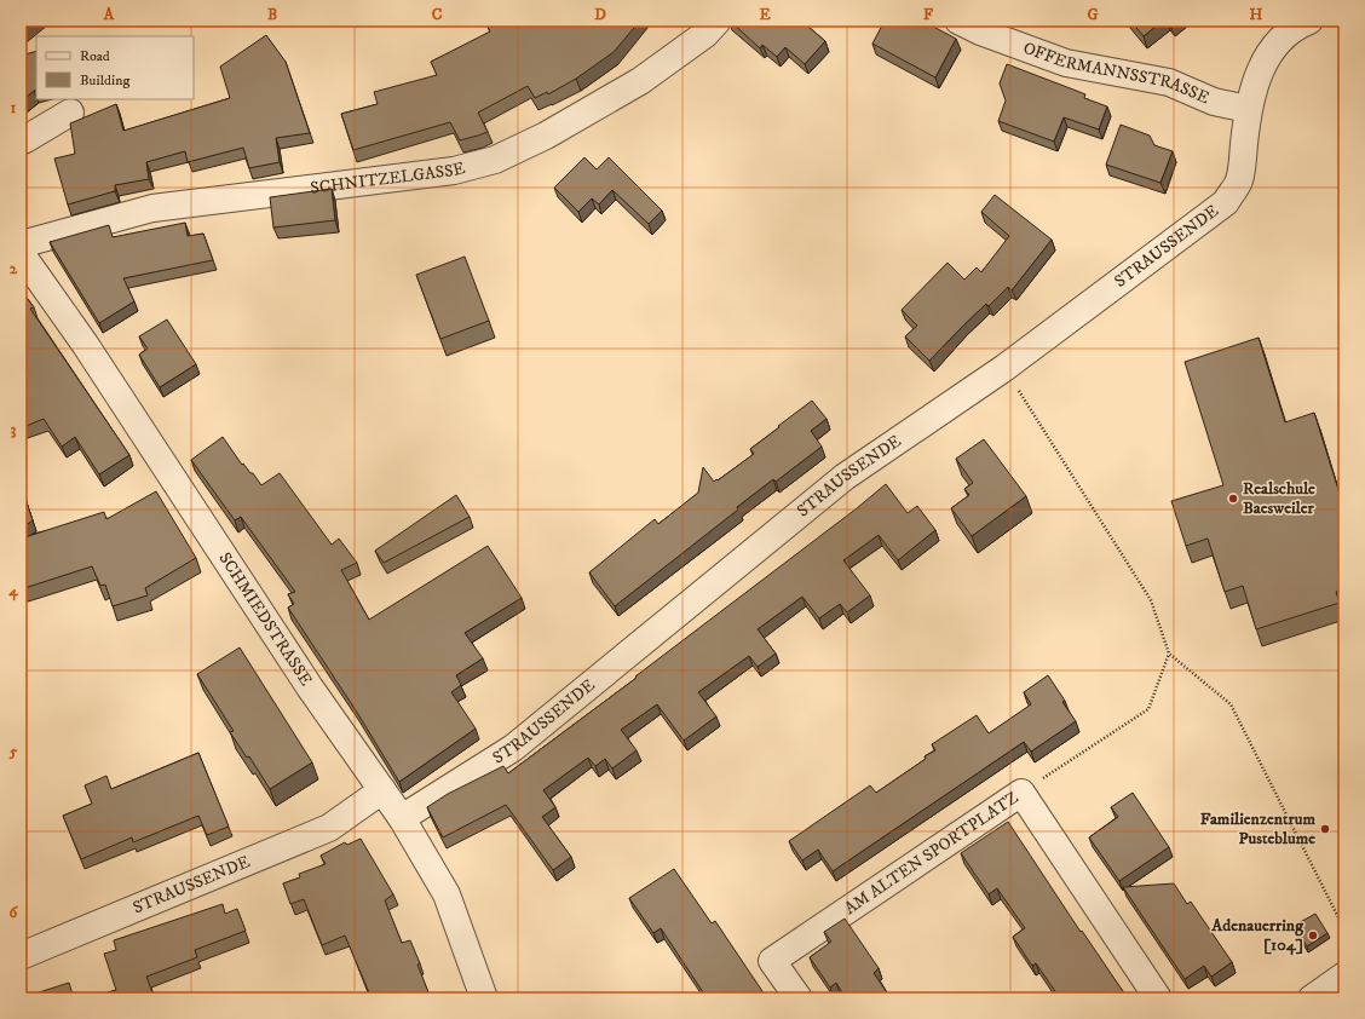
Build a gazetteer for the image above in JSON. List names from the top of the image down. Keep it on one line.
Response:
{"streets":{"street":["OFFERMANNSSTRASSE","SCHNITZELGASSE","STRAUSSENDE","SCHMIEDSTRASSE","AM ALTEN SPORTPLATZ"]},"crossings":[["OFFERMANNSSTRASSE","STRAUSSENDE"],["STRAUSSENDE","SCHMIEDSTRASSE"]],"places":["Realschule Baesweiler","Familienzentrum Pusteblume","Adenauerring [104]"],"legend":["Road","Building"],"grid":{"columns":["A","B","C","D","E","F","G","H"],"rows":["1","2","3","4","5","6"]}}
